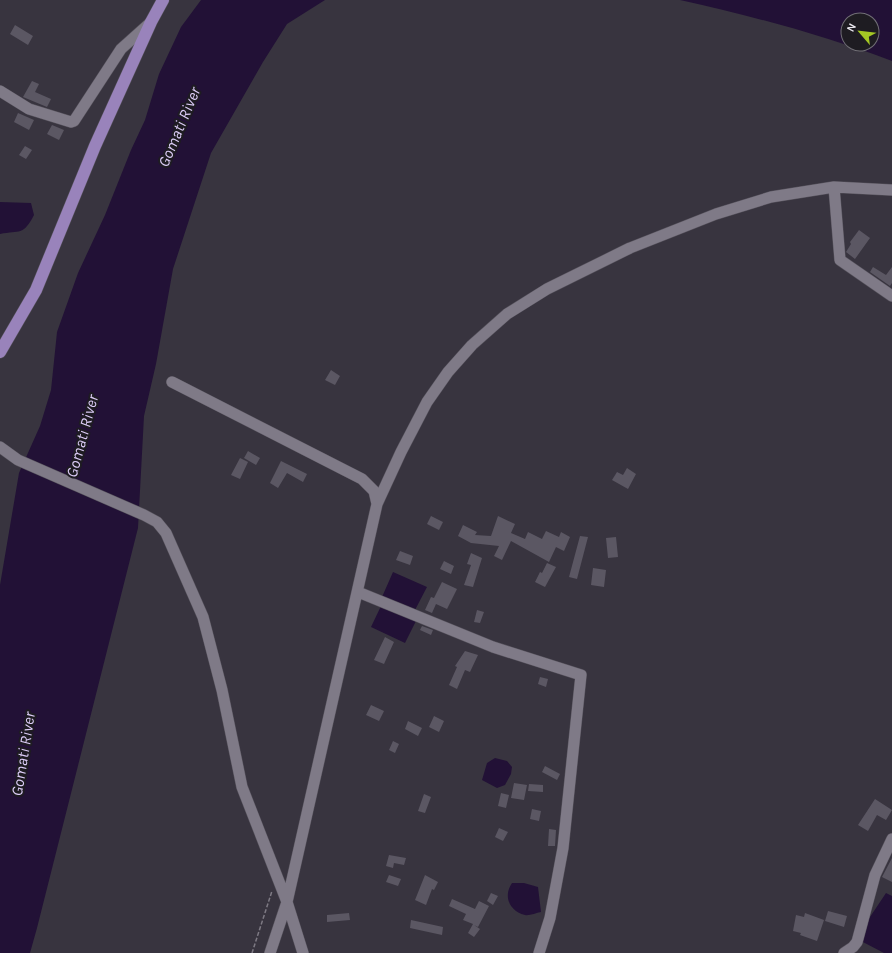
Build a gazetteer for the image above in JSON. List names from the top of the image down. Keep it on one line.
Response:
{"water":["Gomati River"],"north":"top left"}
